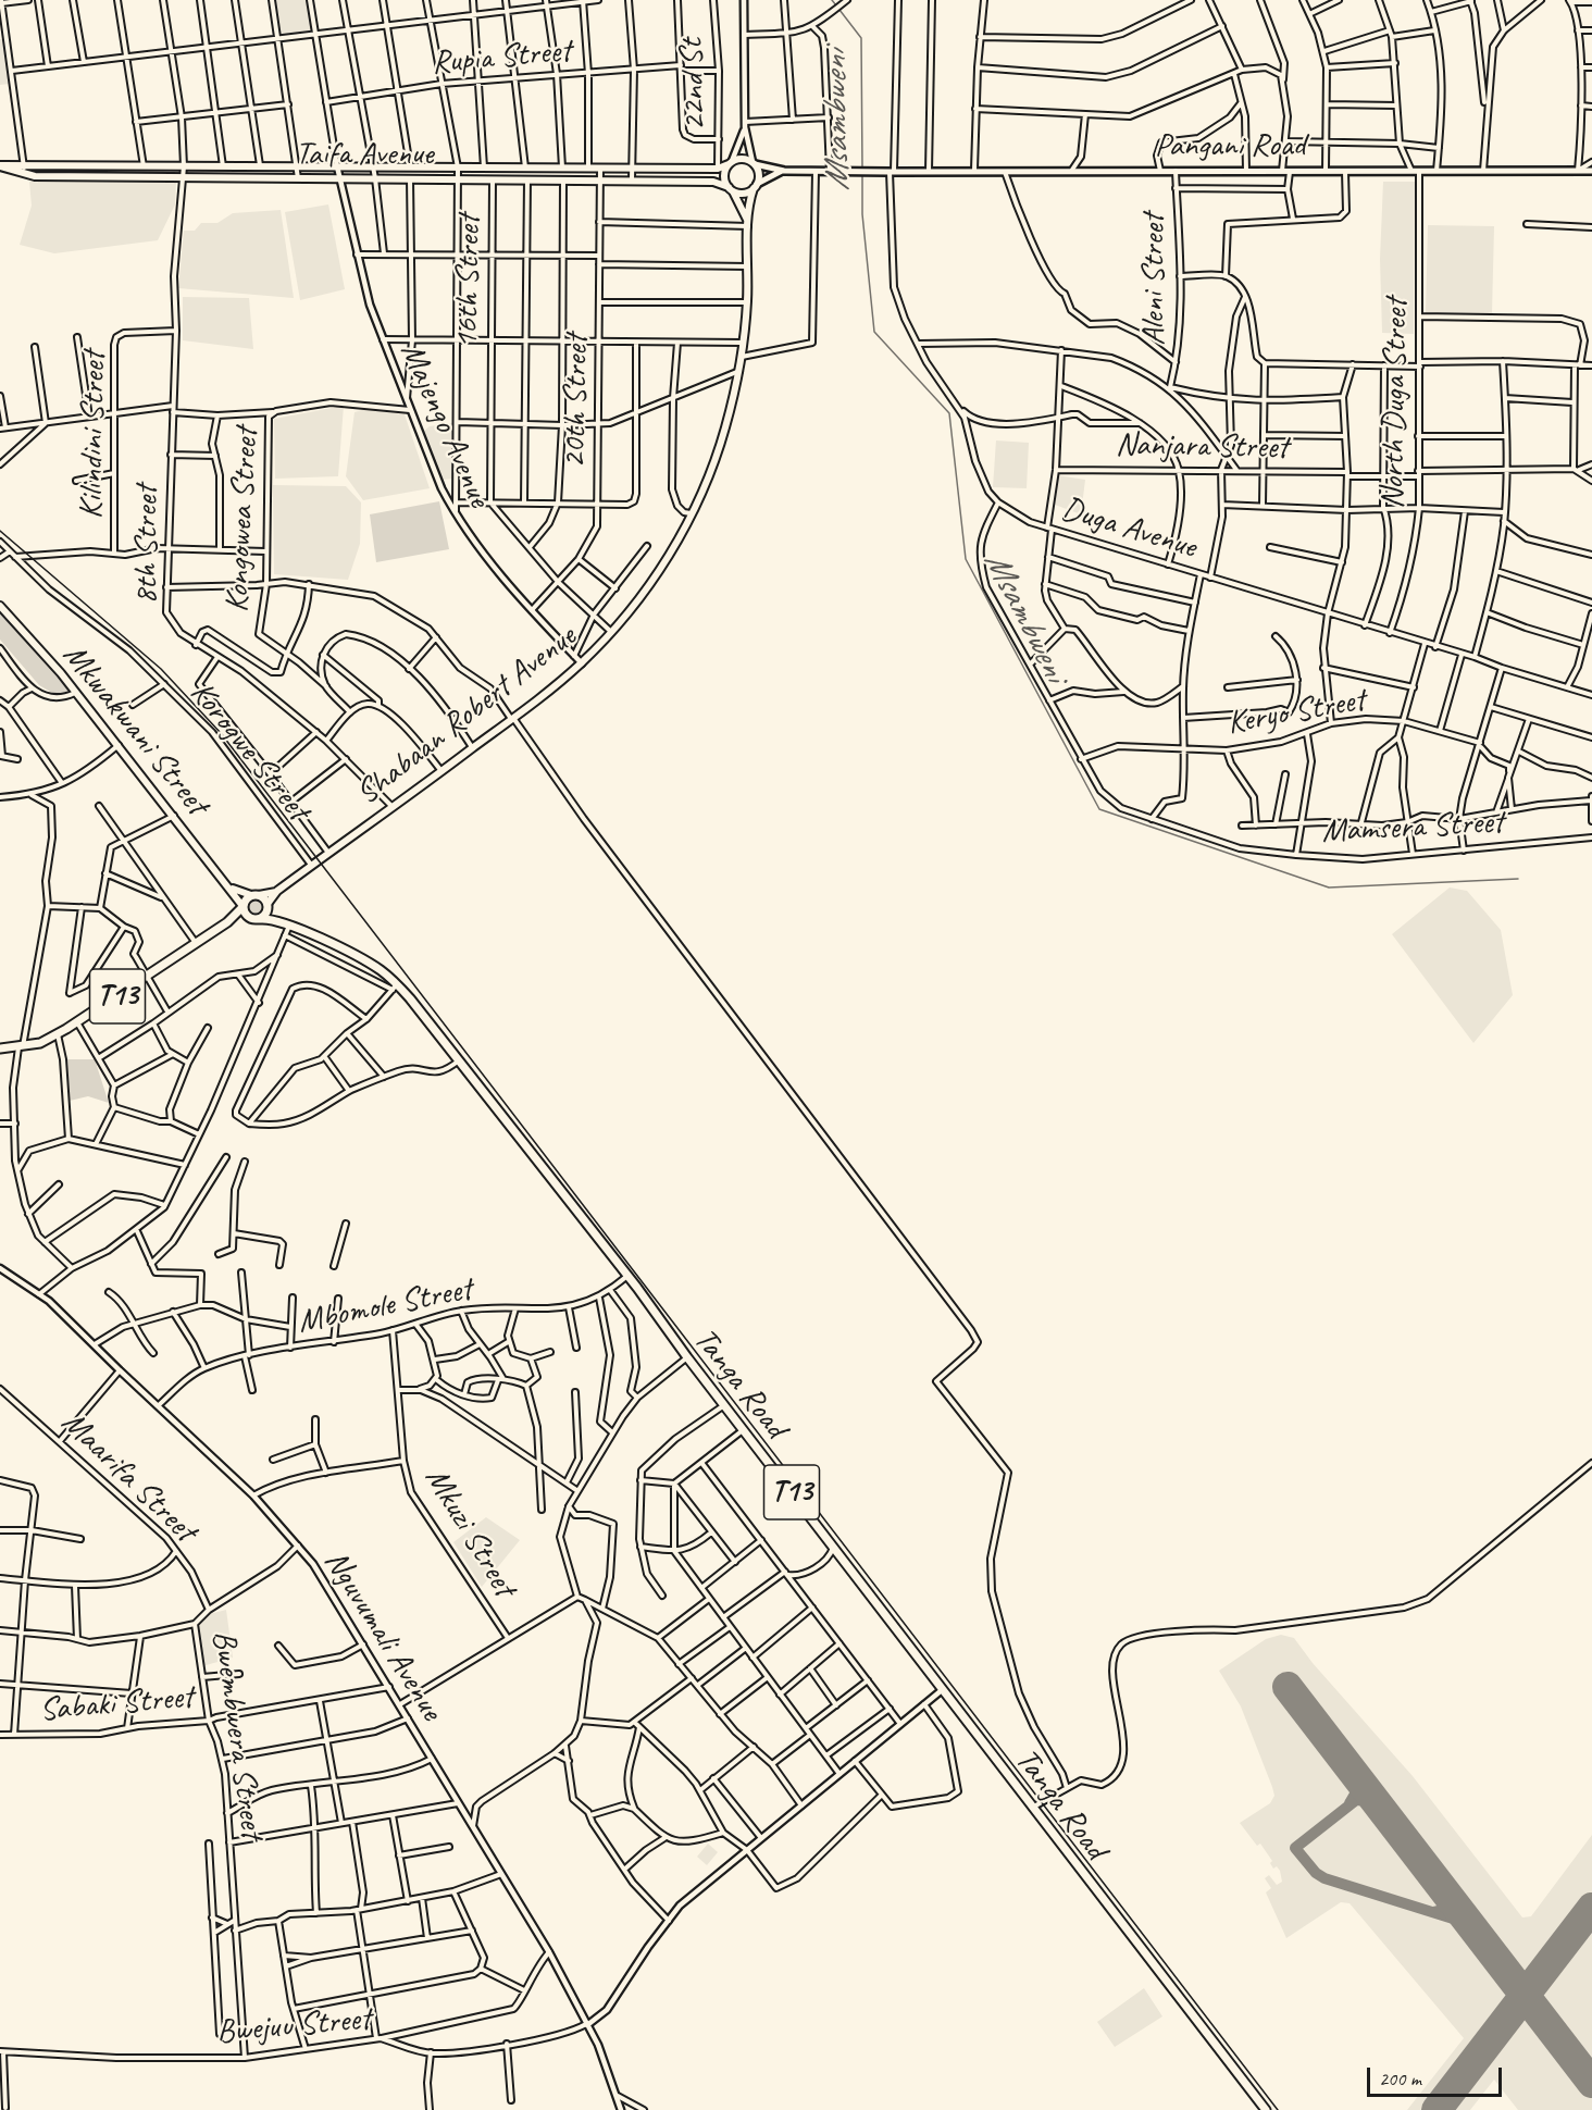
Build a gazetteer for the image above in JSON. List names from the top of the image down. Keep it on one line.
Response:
{"streets":{"highway":["T13","Tanga Road"],"main road":["Pangani Road","Taifa Avenue","Shabaan Robert Avenue","Mkwakwani Street"],"street":["Rupia Street","22nd St","Aleni Street","16th Street","20th Street","North Duga Street","Majengo Avenue","Kilindini Street","Nanjara Street","Kongowea Street","Duga Avenue","8th Street","Keryo Street","Korogwe Street","Mamsera Street","Mbomole Street","Maarifa Street","Mkuzi Street","Nguvumali Avenue","Sabaki Street","Bwembwera Street","Bwejuu Street"]},"crossings":[["Rupia Street","22nd St"],["22nd St","Taifa Avenue"],["Pangani Road","Aleni Street"],["Pangani Road","North Duga Street"],["Pangani Road","Duga Avenue"],["Taifa Avenue","16th Street"],["Taifa Avenue","20th Street"],["Taifa Avenue","Majengo Avenue"],["Taifa Avenue","8th Street"],["Taifa Avenue","Shabaan Robert Avenue"],["20th Street","Majengo Avenue"],["North Duga Street","Nanjara Street"],["North Duga Street","Duga Avenue"],["Majengo Avenue","Shabaan Robert Avenue"],["Kilindini Street","8th Street"],["Duga Avenue","Mamsera Street"],["8th Street","Shabaan Robert Avenue"],["Keryo Street","Mamsera Street"],["Shabaan Robert Avenue","Korogwe Street"],["Mkwakwani Street","T13"],["T13","Tanga Road"],["Mbomole Street","Tanga Road"],["Mbomole Street","Mkuzi Street"],["Mbomole Street","Nguvumali Avenue"],["Maarifa Street","Bwembwera Street"],["Nguvumali Avenue","Sabaki Street"],["Nguvumali Avenue","Bwembwera Street"],["Nguvumali Avenue","Bwejuu Street"],["Sabaki Street","Bwembwera Street"],["Bwembwera Street","Bwejuu Street"]],"water":["Msambweni"],"scale_bar":"200 m"}
